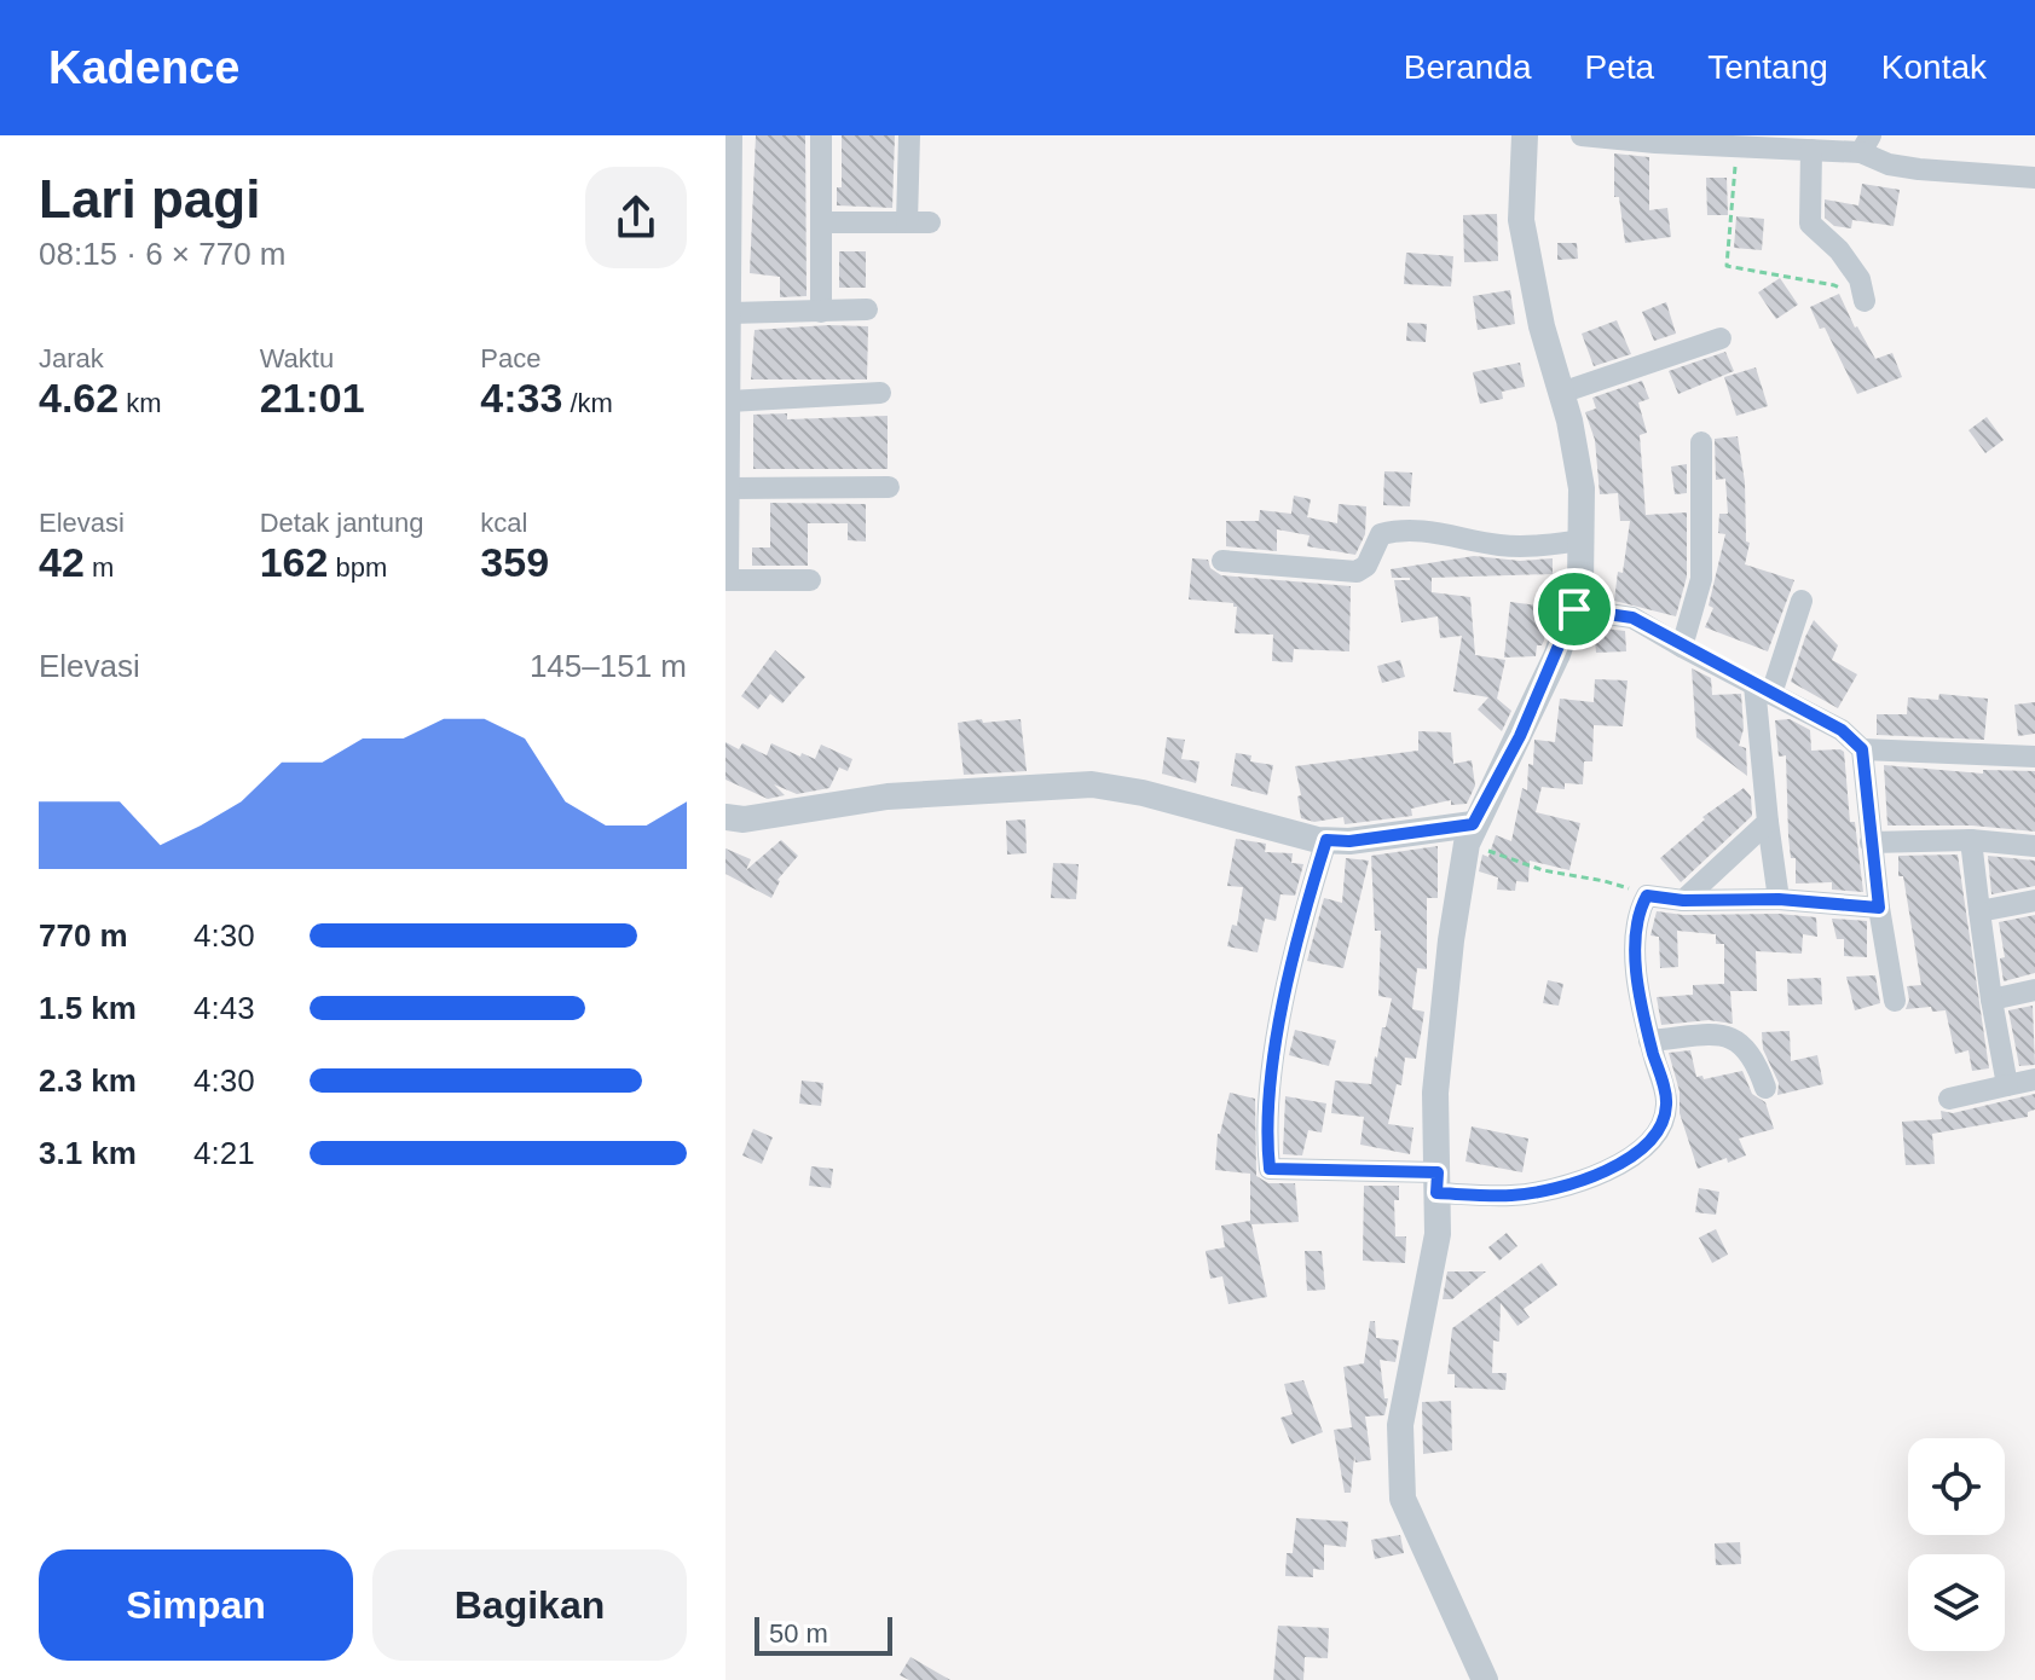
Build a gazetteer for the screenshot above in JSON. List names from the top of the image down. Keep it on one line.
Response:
{"scale_bar":"50 m","page":{"header":"Kadence","nav":["Beranda","Peta","Tentang","Kontak"],"heading":["Lari pagi","08:15 · 6 × 770 m"],"stats":[["Jarak","4.62 km"],["Waktu","21:01"],["Pace","4:33 /km"],["Elevasi","42 m"],["Detak jantung","162 bpm"],["kcal","359"]],"chart":["Elevasi","145–151 m"],"list":[{"name":"770 m","note":"4:30"},{"name":"1.5 km","note":"4:43"},{"name":"2.3 km","note":"4:30"},{"name":"3.1 km","note":"4:21"}],"buttons":["Simpan","Bagikan"],"scale":"50 m"}}
